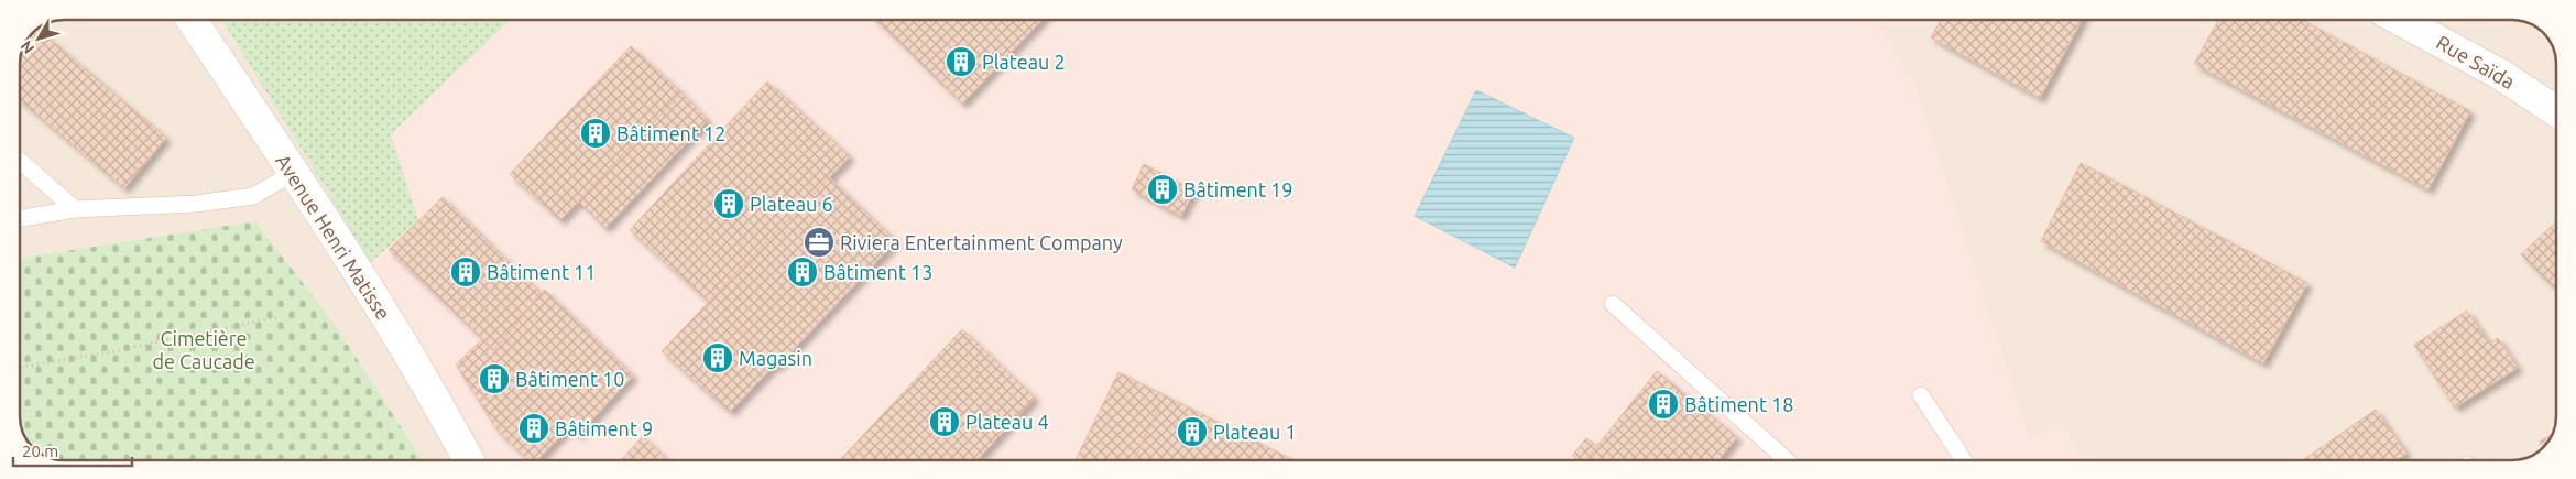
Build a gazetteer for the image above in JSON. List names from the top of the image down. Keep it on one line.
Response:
{"streets":{"street":["Rue Saïda","Avenue Henri Matisse"]},"parks":["Cimetière de Caucade"],"places":{"building":["Plateau 2","Bâtiment 12","Bâtiment 19","Plateau 6","Bâtiment 11","Bâtiment 13","Magasin","Bâtiment 10","Bâtiment 18","Plateau 4","Bâtiment 9","Plateau 1"],"office":["Riviera Entertainment Company"]},"scale_bar":"20 m","north":"bottom left"}
